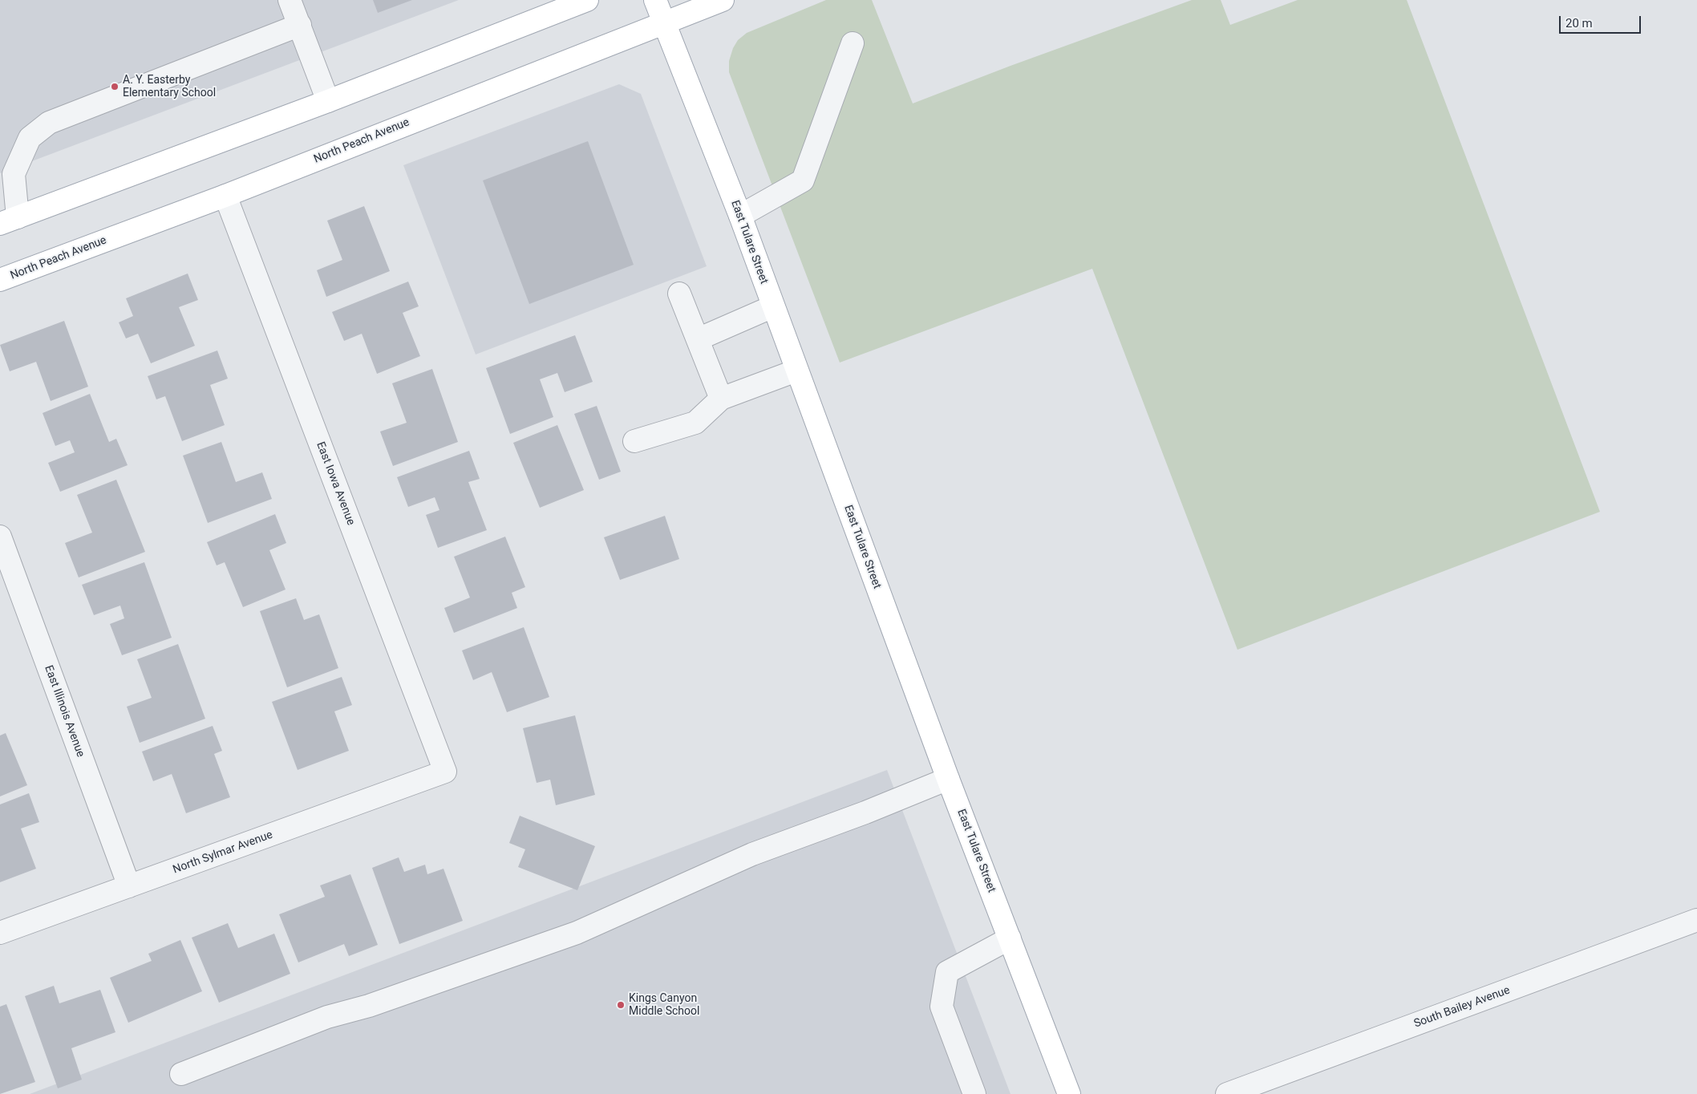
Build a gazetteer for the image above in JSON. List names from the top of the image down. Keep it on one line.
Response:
{"streets":{"main road":["North Peach Avenue","East Tulare Street"],"street":["East Iowa Avenue","East Illinois Avenue","North Sylmar Avenue","South Bailey Avenue"]},"crossings":[["North Peach Avenue","East Tulare Street"],["North Peach Avenue","East Iowa Avenue"],["East Iowa Avenue","North Sylmar Avenue"],["East Illinois Avenue","North Sylmar Avenue"]],"places":["A. Y. Easterby Elementary School","Kings Canyon Middle School"],"scale_bar":"20 m"}
